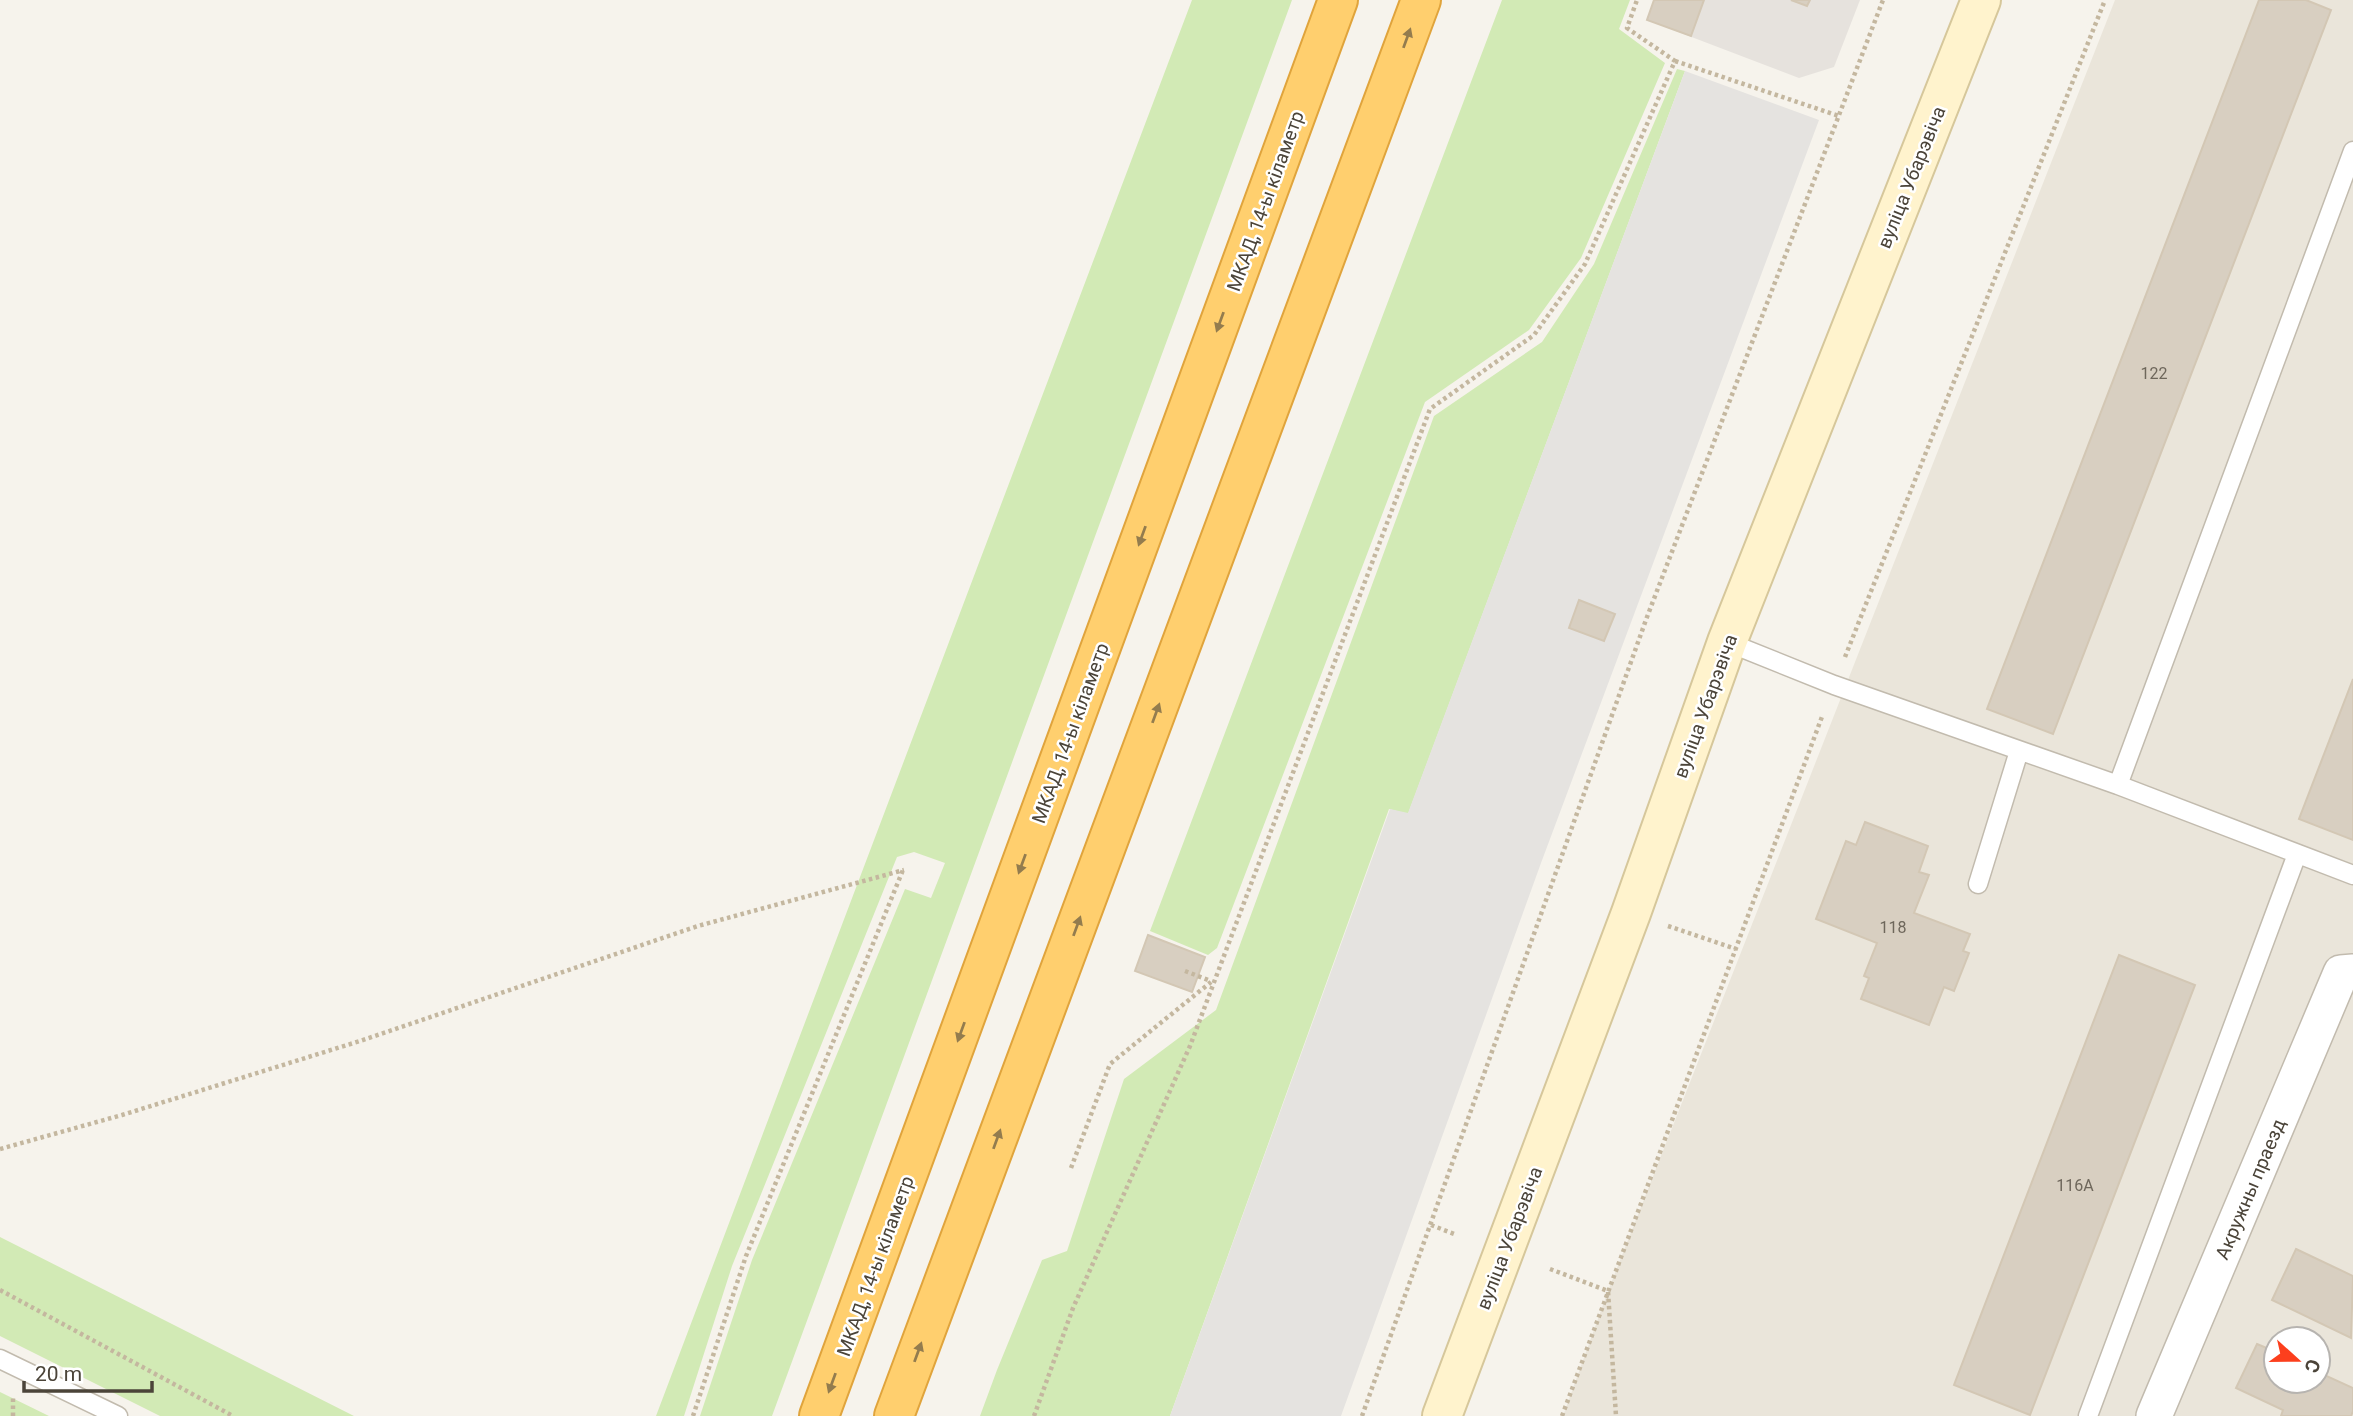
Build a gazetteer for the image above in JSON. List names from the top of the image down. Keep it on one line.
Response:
{"streets":{"highway":["МКАД, 14-ы кіламетр"],"main road":["вуліца Убарэвіча"],"street":["Акружны праезд"]},"house_numbers":["122","118","116А"],"scale_bar":"20 m","north":"right"}
